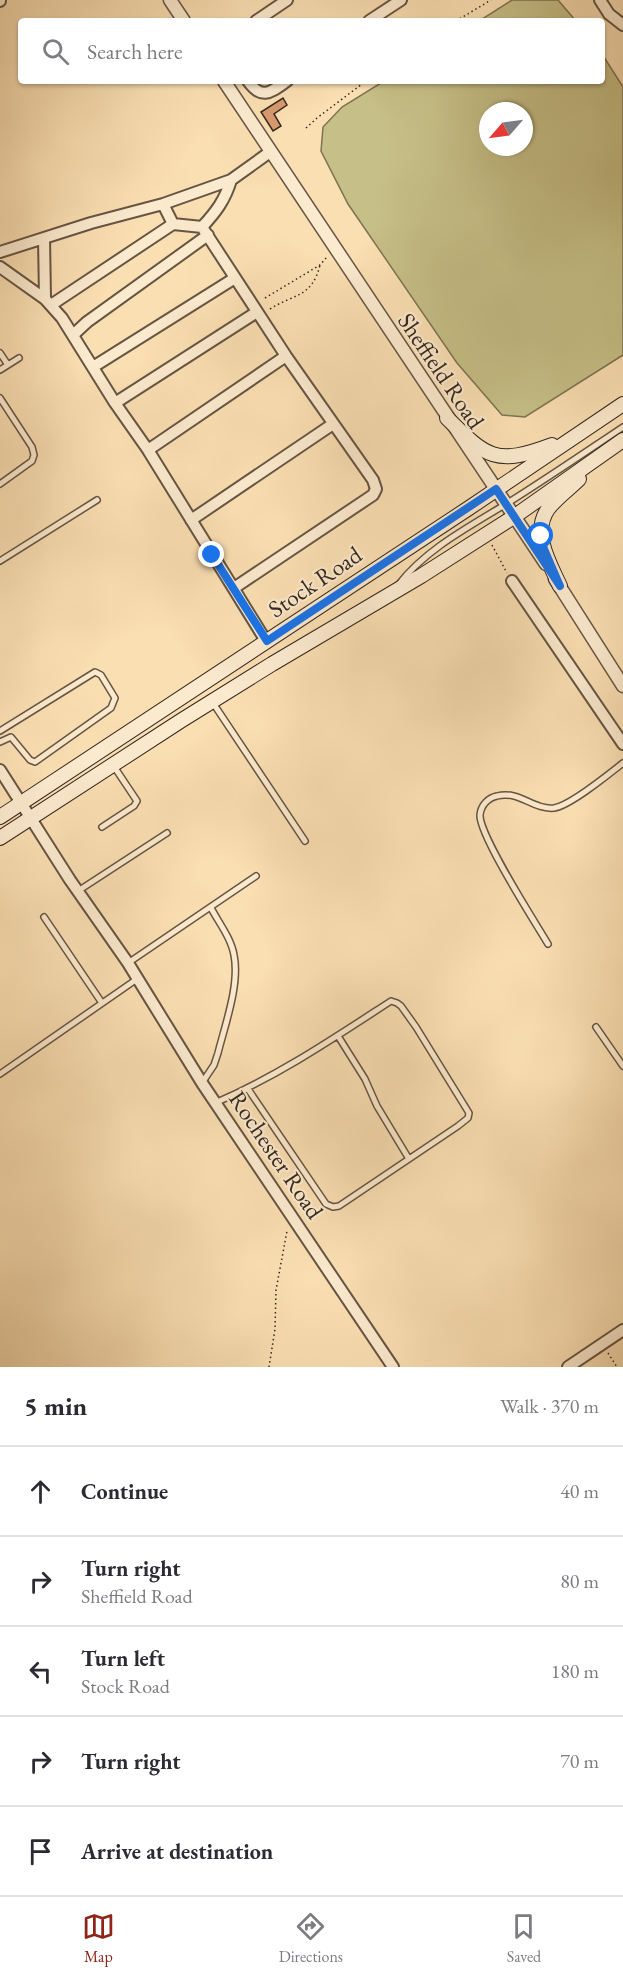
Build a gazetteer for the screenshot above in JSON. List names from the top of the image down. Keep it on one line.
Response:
{"streets":{"main road":["Stock Road"],"street":["Sheffield Road","Rochester Road"]},"crossings":[["Sheffield Road","Stock Road"],["Stock Road","Rochester Road"]],"north":"bottom left","page":{"search":"Search here","heading":["5 min","Walk · 370 m"],"list":[["Continue","40 m"],["Turn right","Sheffield Road","80 m"],["Turn left","Stock Road","180 m"],["Turn right","70 m"],"Arrive at destination"],"nav":["Map","Directions","Saved"]}}
